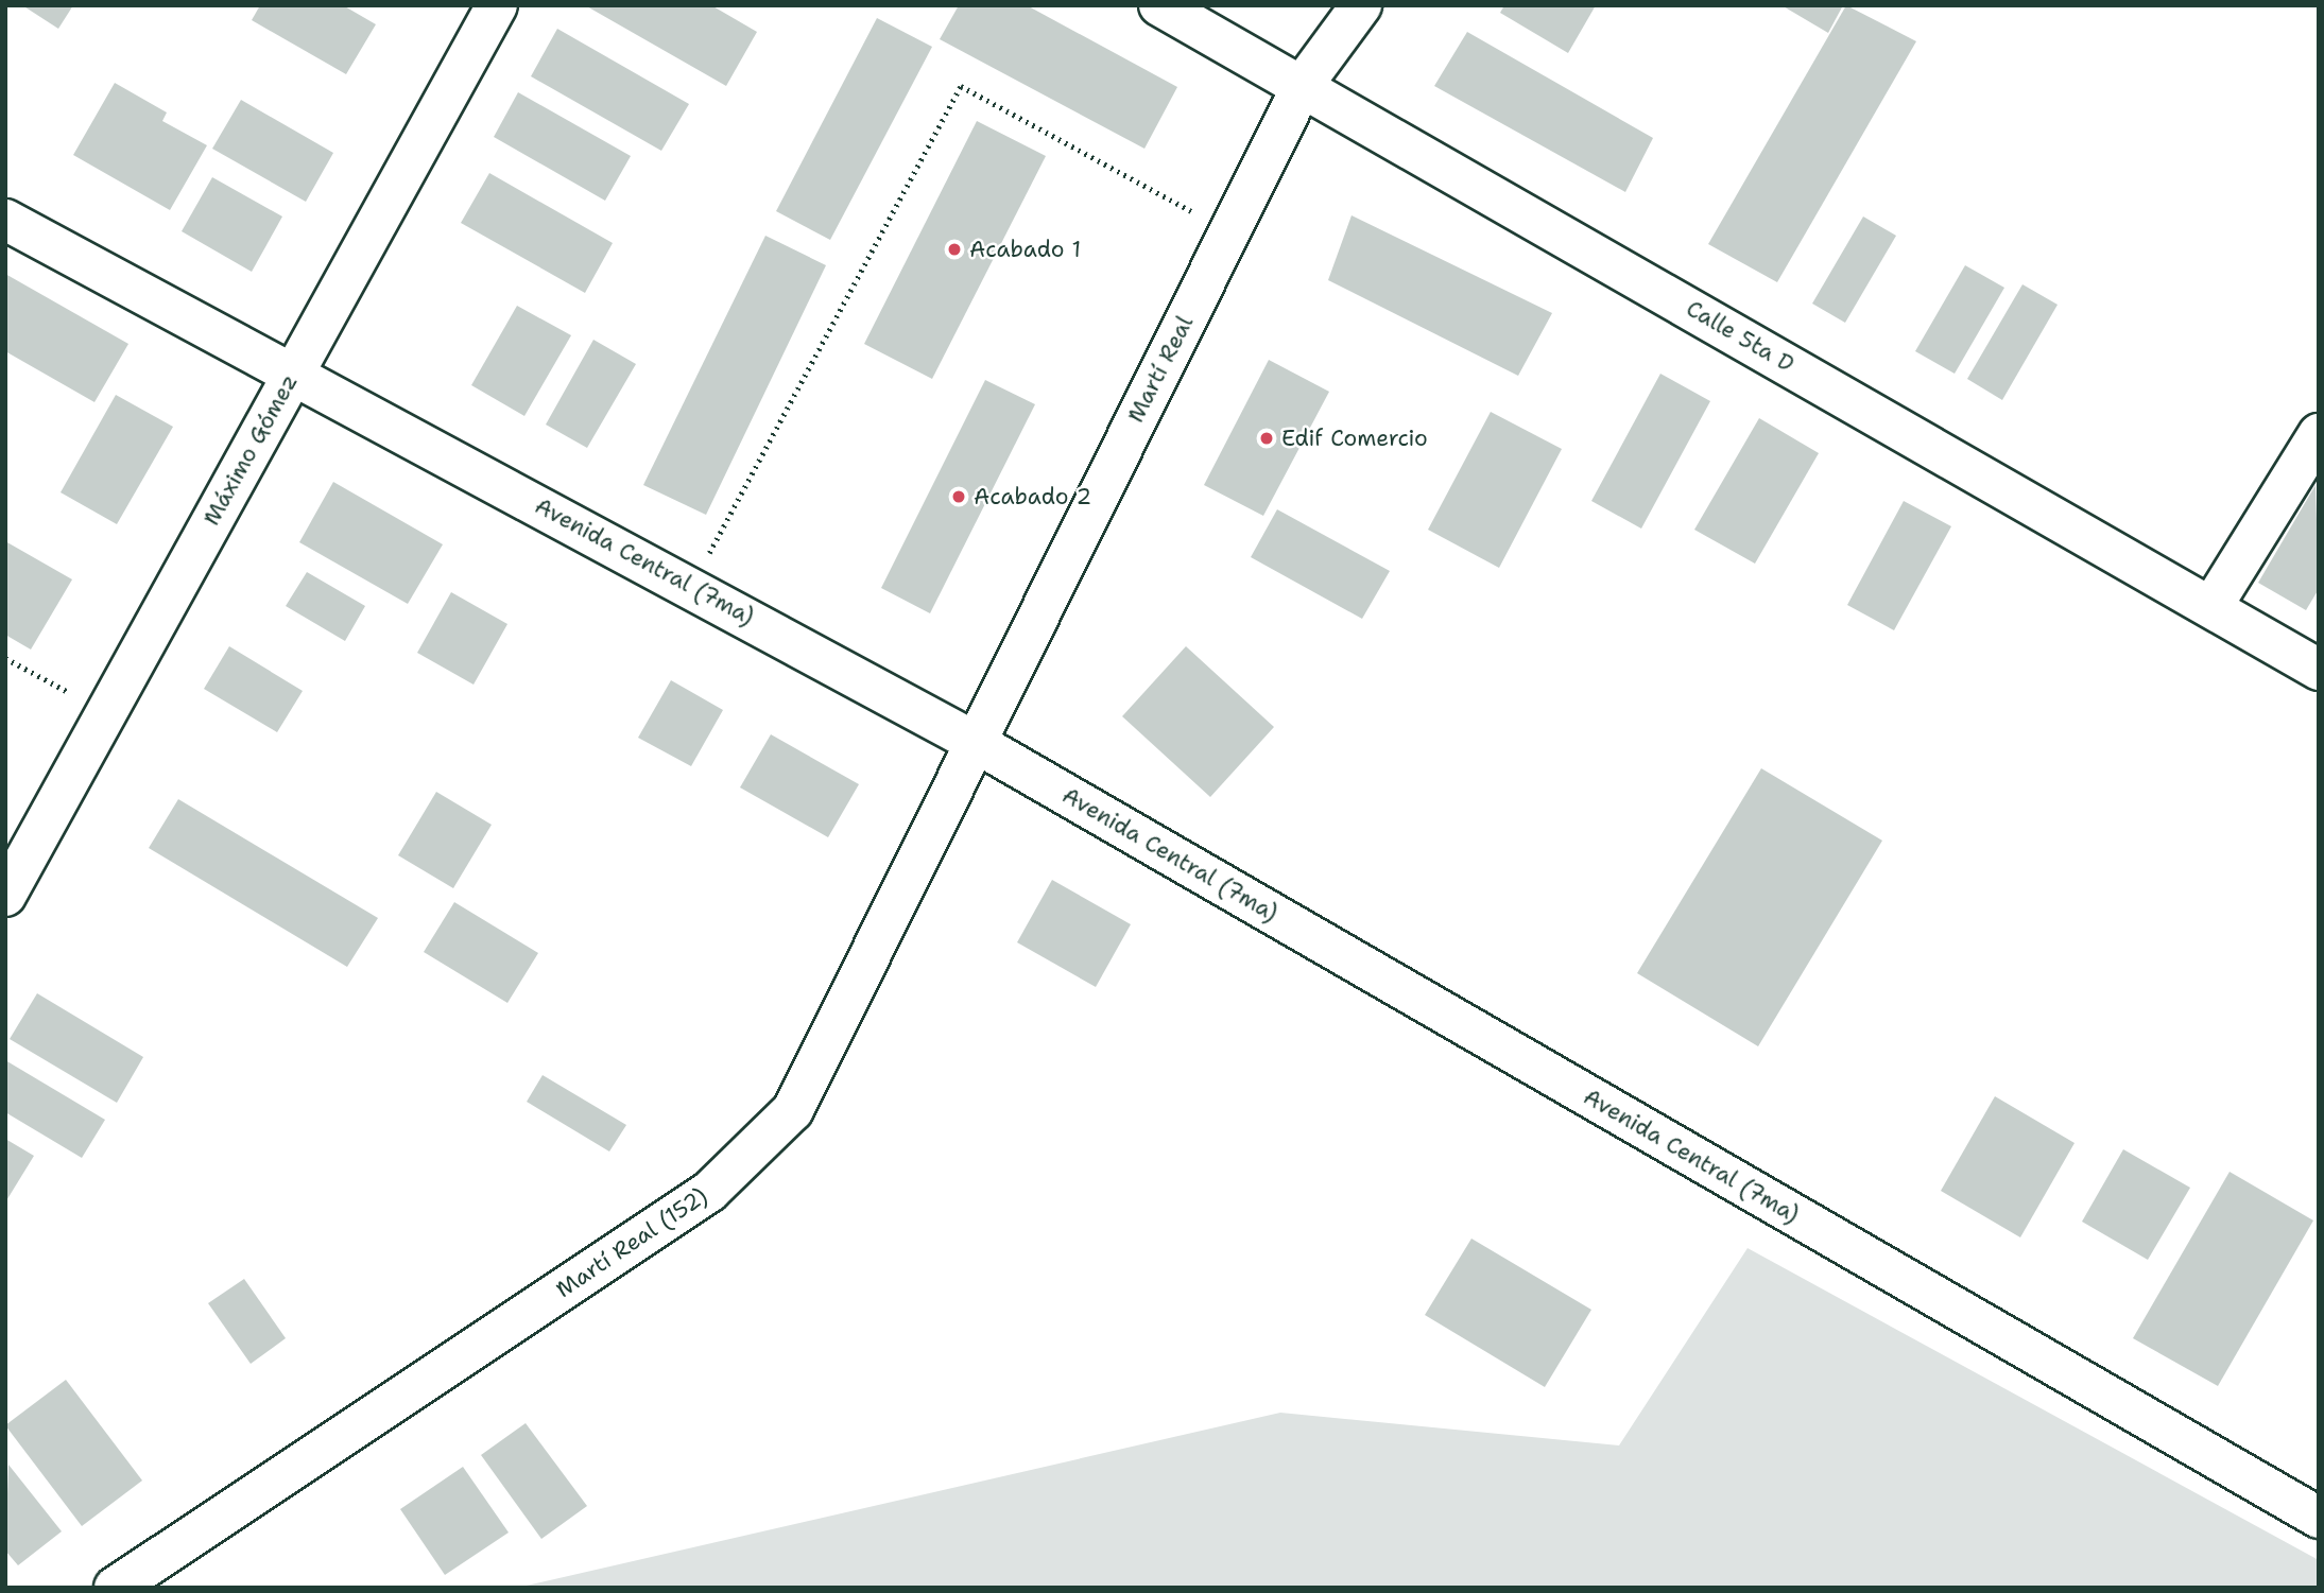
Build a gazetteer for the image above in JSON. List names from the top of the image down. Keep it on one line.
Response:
{"streets":{"street":["Calle 5ta D","Martí Real","Máximo Gómez","Avenida Central (7ma)","Martí Real (152)"]},"crossings":[["Calle 5ta D","Martí Real"],["Martí Real","Avenida Central (7ma)"],["Martí Real","Martí Real (152)"],["Máximo Gómez","Avenida Central (7ma)"],["Avenida Central (7ma)","Martí Real (152)"]],"places":["Acabado 1","Edif Comercio","Acabado 2"]}
